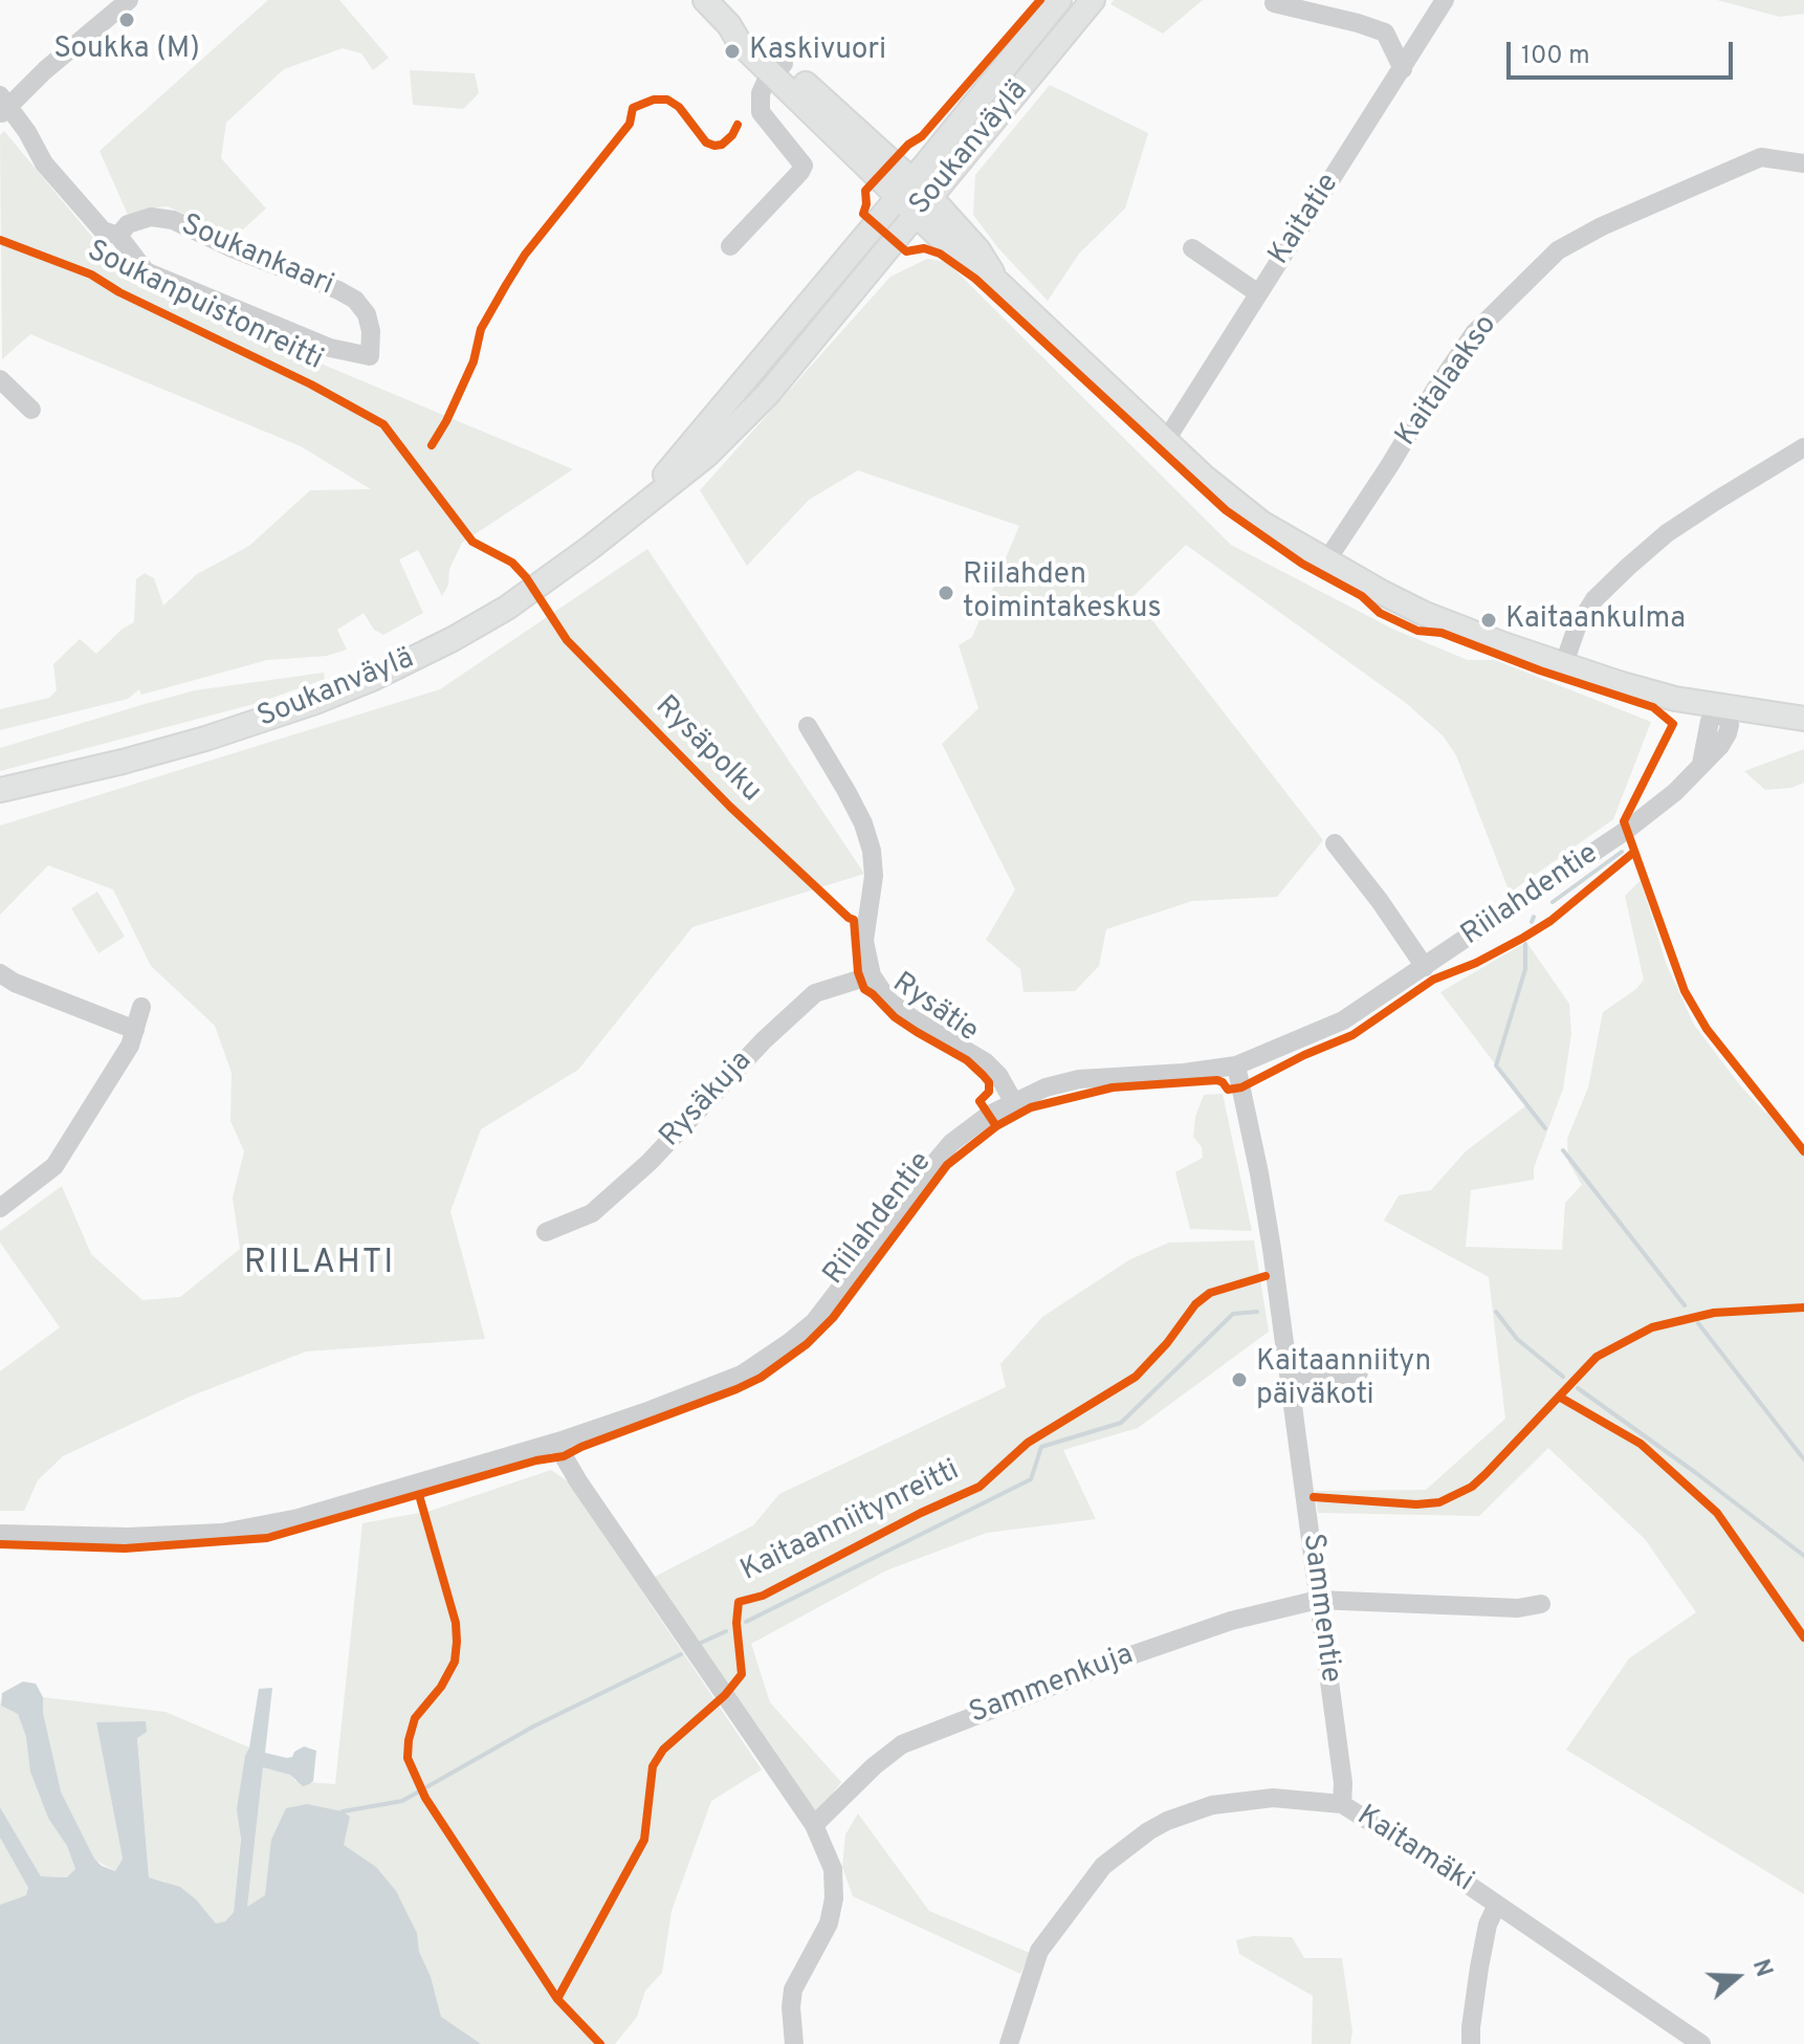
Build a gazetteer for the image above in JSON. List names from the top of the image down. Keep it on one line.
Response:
{"streets":{"main road":["Soukanväylä"],"street":["Kaitatie","Soukankaari","Kaitalaakso","Riilahdentie","Rysätie","Rysäkuja","Sammentie","Sammenkuja","Kaitamäki"],"cycle path":["Soukanpuistonreitti","Kaitaanniitynreitti"]},"crossings":[["Riilahdentie","Rysätie"],["Riilahdentie","Sammentie"],["Rysätie","Rysäkuja"],["Sammentie","Sammenkuja"],["Sammentie","Kaitamäki"]],"districts":["RIILAHTI"],"places":["Soukka (M)","Kaskivuori","Riilahden toimintakeskus","Kaitaankulma","Kaitaanniityn päiväkoti"],"scale_bar":"100 m","north":"right"}
